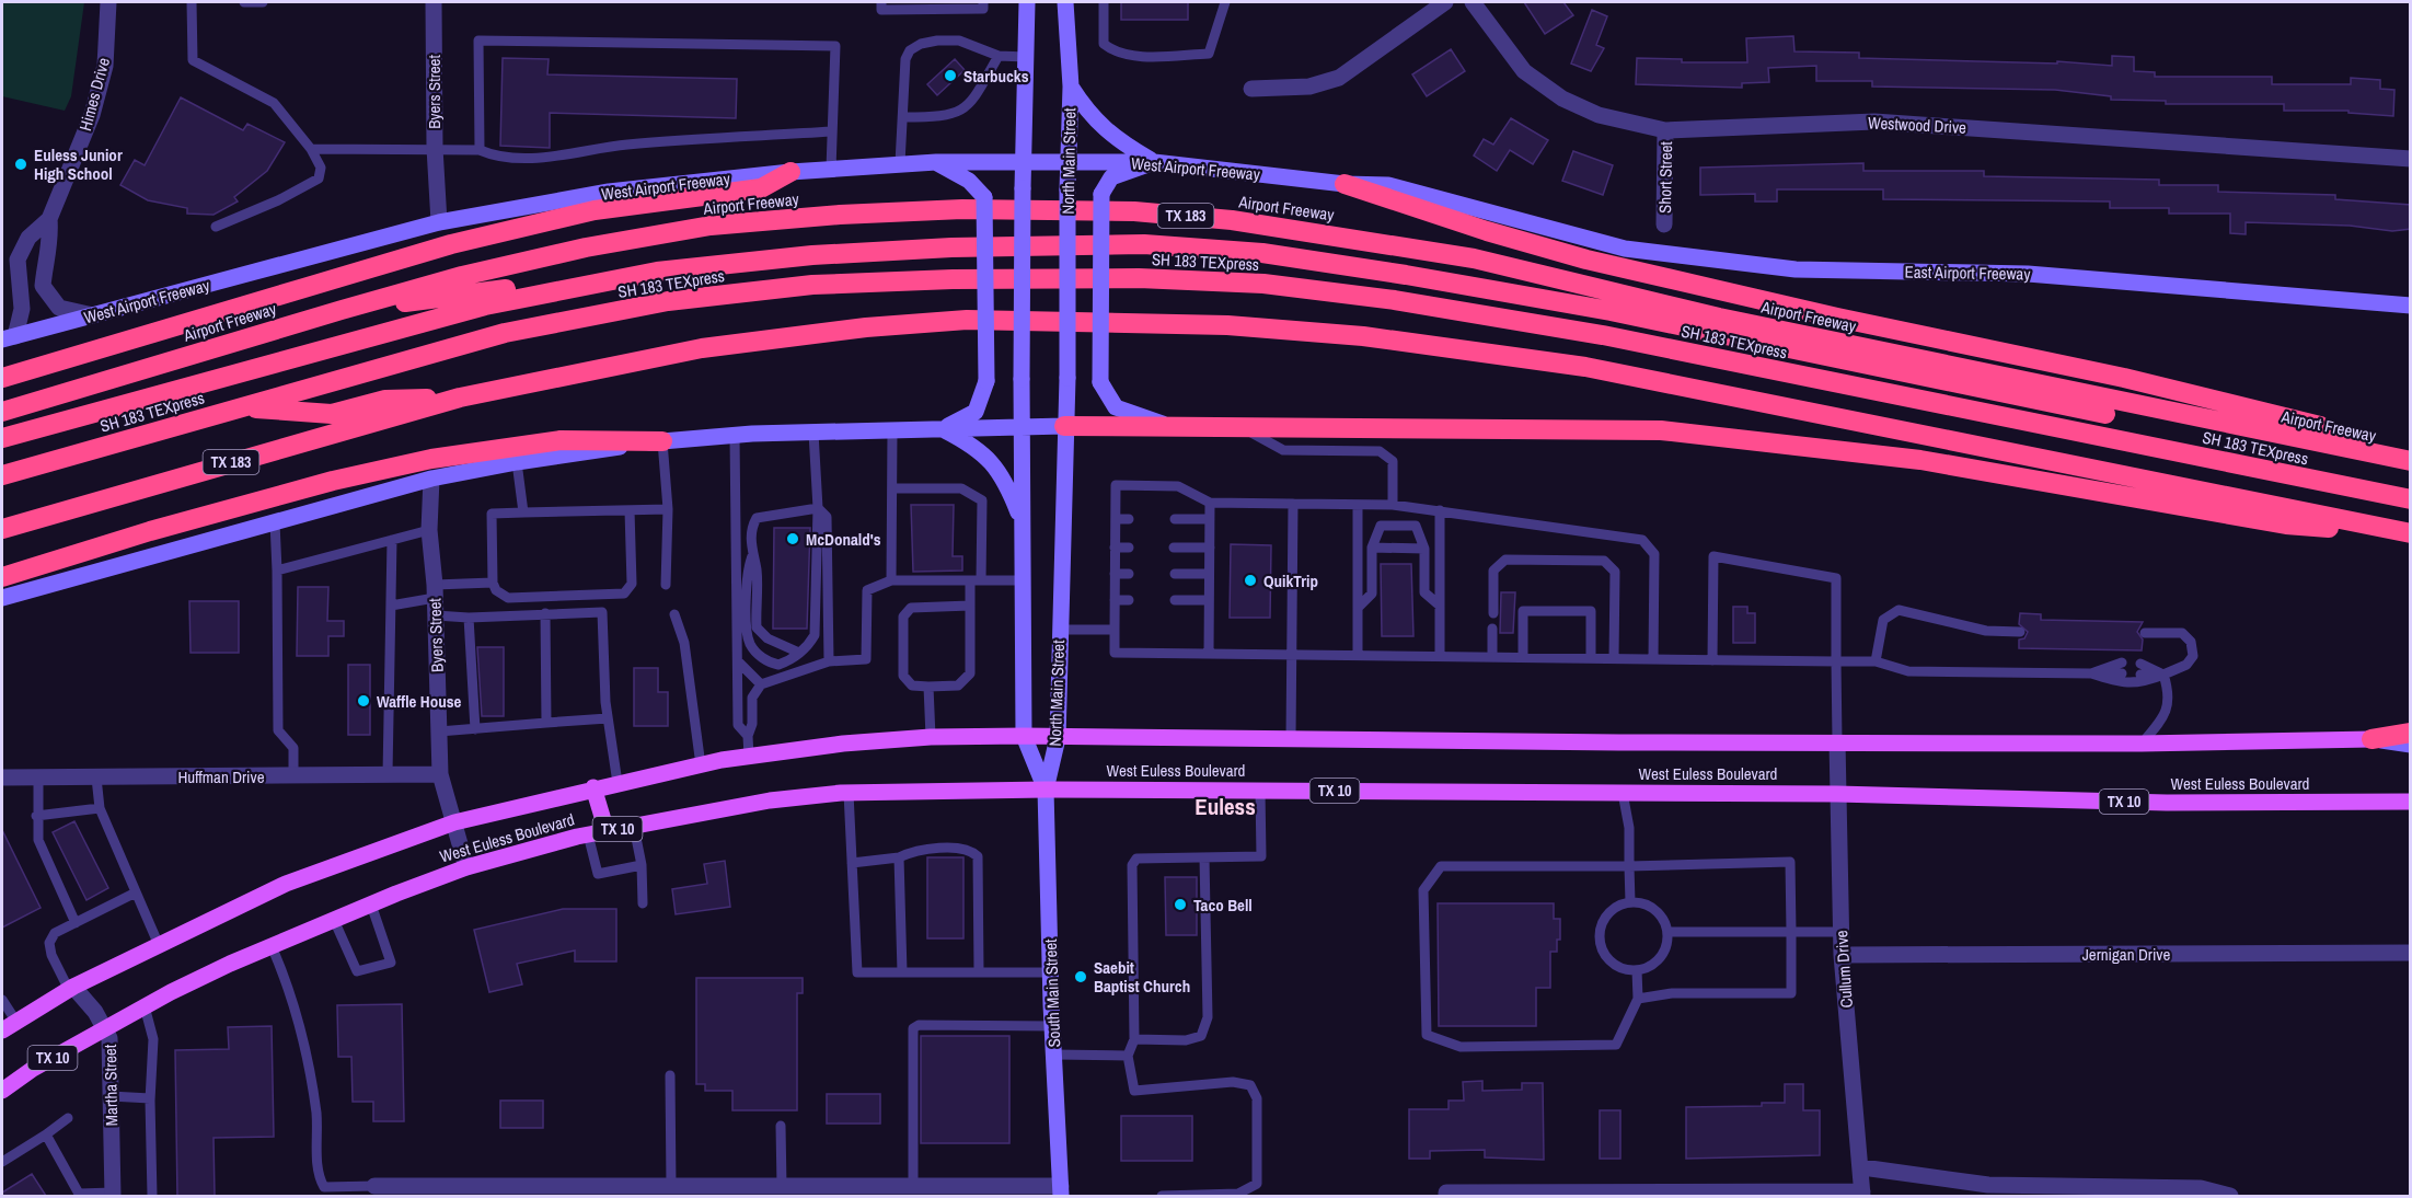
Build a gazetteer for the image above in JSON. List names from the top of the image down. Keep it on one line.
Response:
{"streets":{"highway":["Airport Freeway","TX 183","SH 183 TEXpress"],"main road":["North Main Street","West Airport Freeway","East Airport Freeway","West Euless Boulevard","TX 10","South Main Street"],"street":["Byers Street","Himes Drive","Westwood Drive","Short Street","Huffman Drive","Jernigan Drive","Cullum Drive","Martha Street"]},"crossings":[["Byers Street","West Airport Freeway"],["Byers Street","West Euless Boulevard"],["Byers Street","Huffman Drive"],["Himes Drive","West Airport Freeway"],["Westwood Drive","Short Street"],["North Main Street","West Airport Freeway"],["North Main Street","West Euless Boulevard"],["North Main Street","South Main Street"],["West Airport Freeway","East Airport Freeway"],["West Euless Boulevard","Cullum Drive"],["West Euless Boulevard","South Main Street"],["West Euless Boulevard","Martha Street"],["Jernigan Drive","Cullum Drive"]],"districts":["Euless"],"places":["Starbucks","Euless Junior High School","McDonald's","QuikTrip","Waffle House","Taco Bell","Saebit Baptist Church"]}
